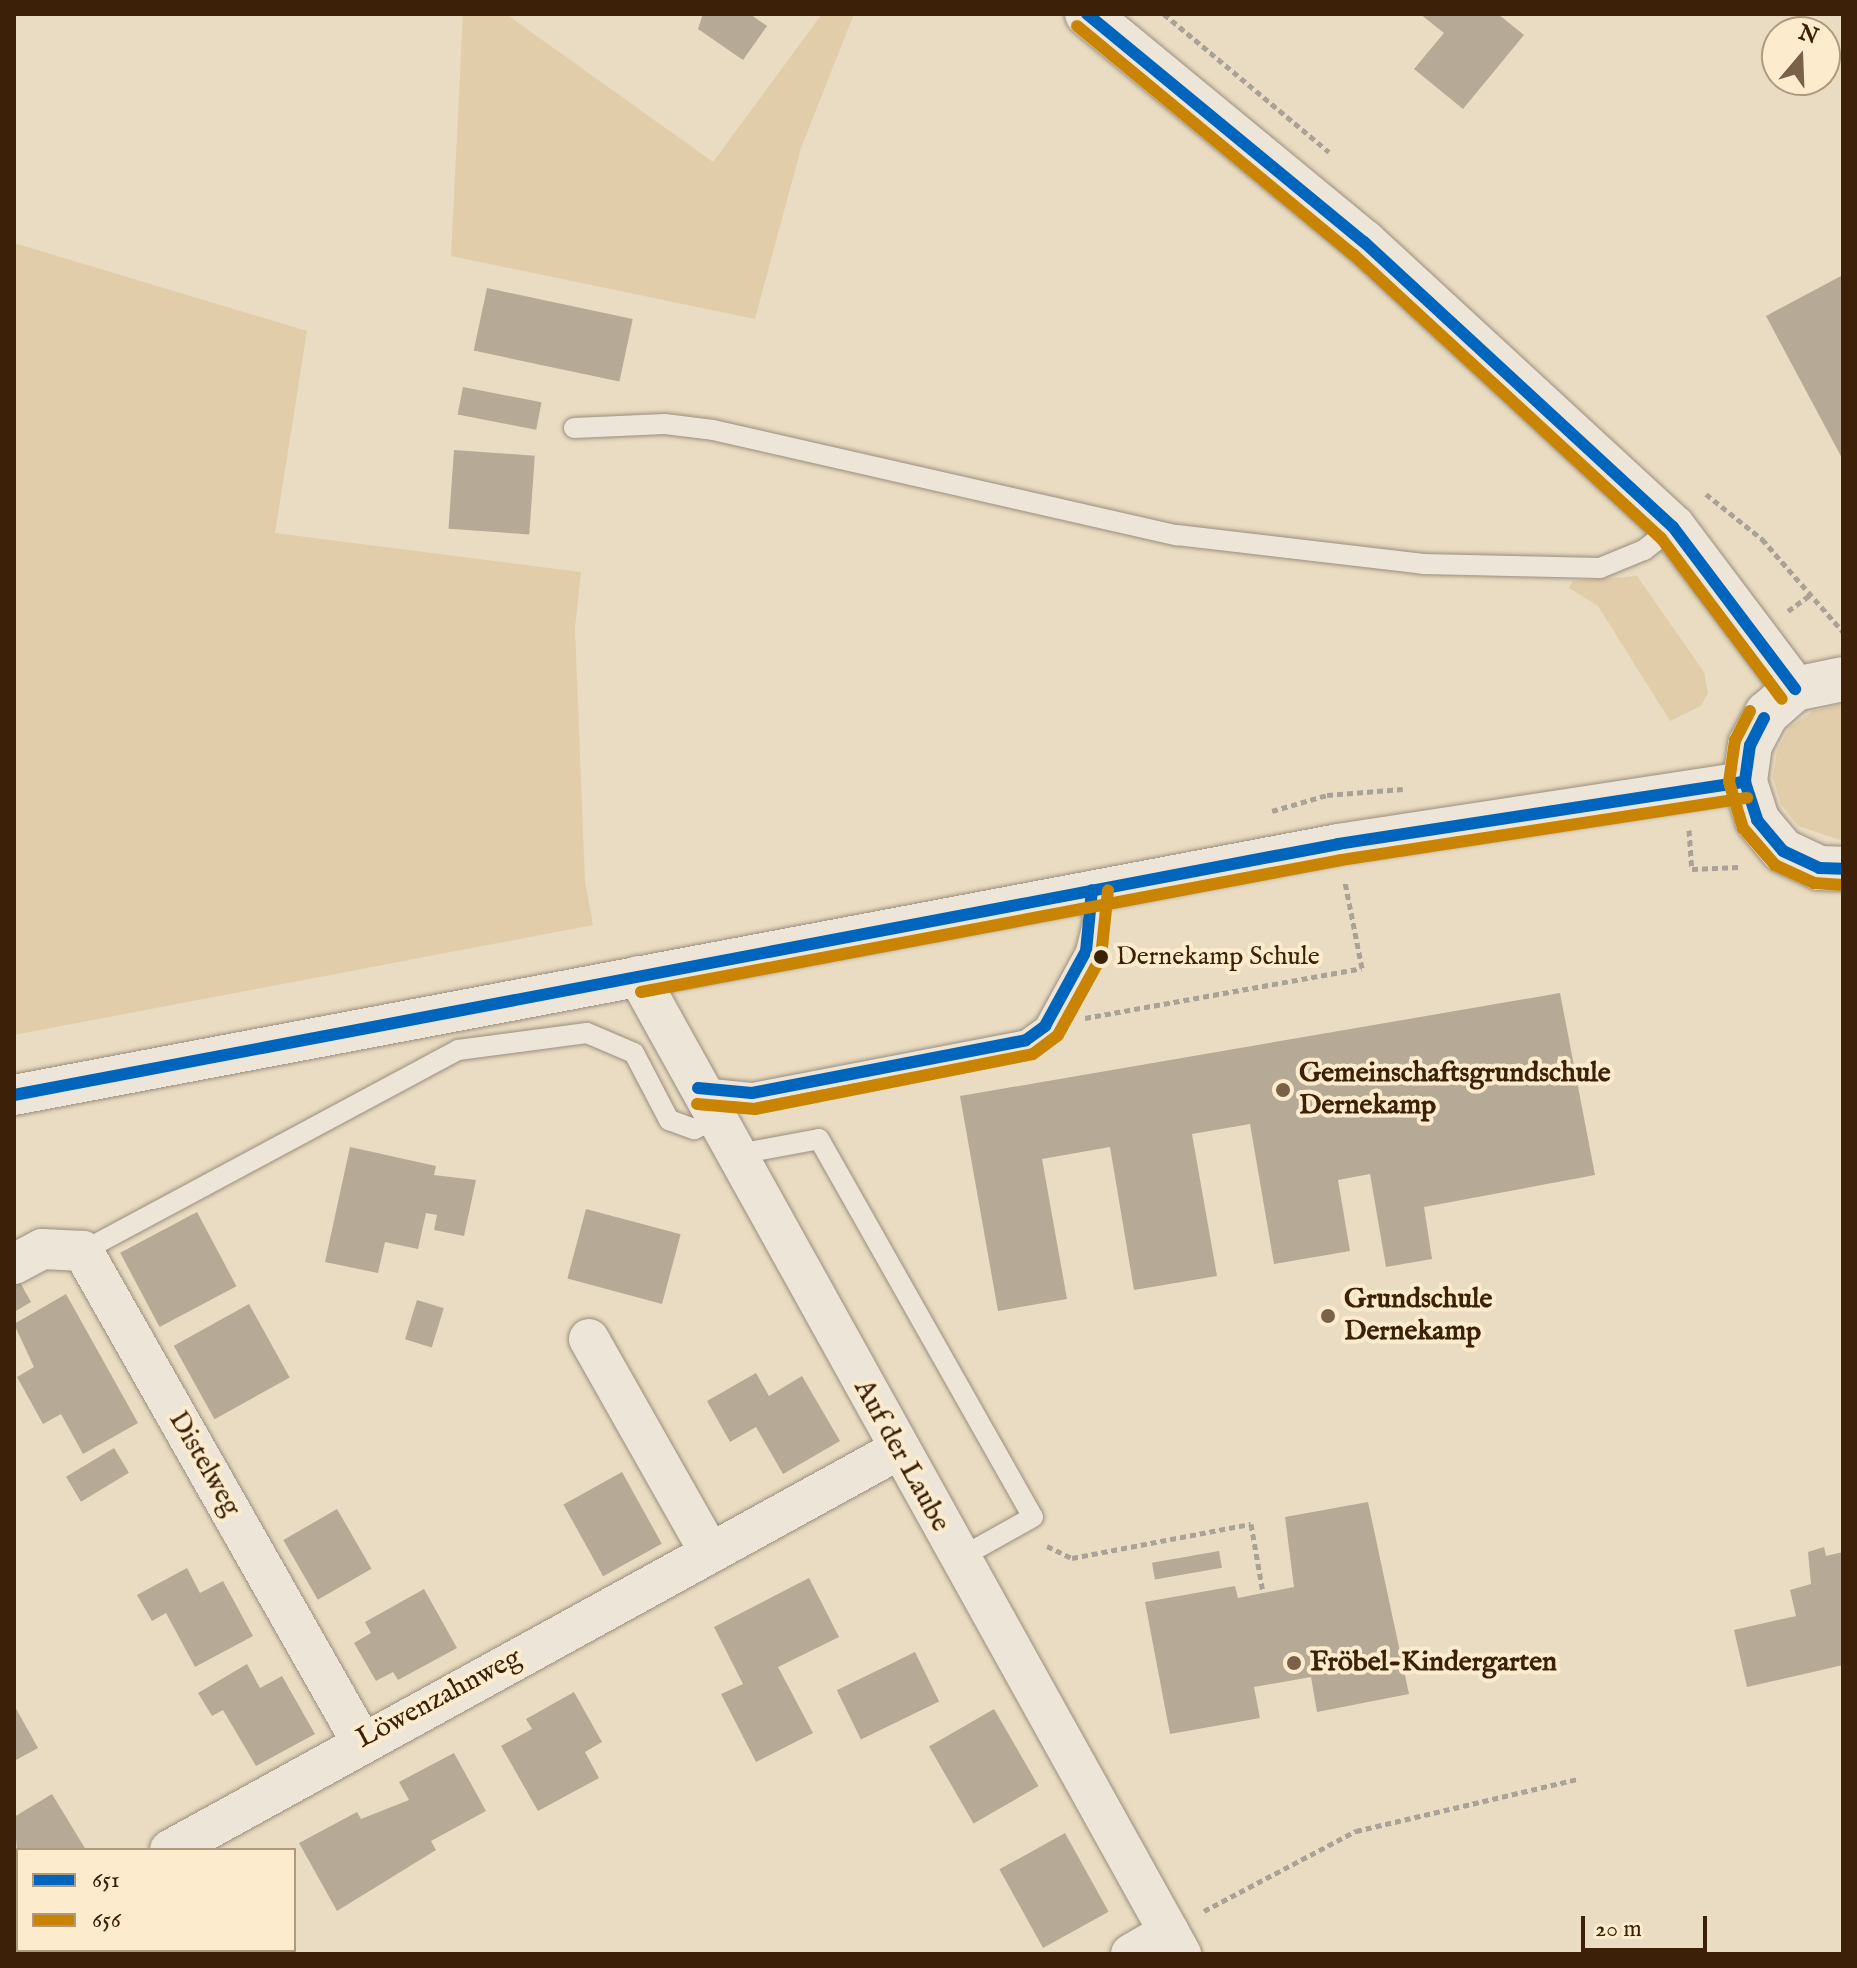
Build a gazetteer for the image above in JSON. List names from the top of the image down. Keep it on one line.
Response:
{"streets":{"street":["Auf der Laube","Distelweg","Löwenzahnweg"]},"crossings":[["Auf der Laube","Löwenzahnweg"],["Distelweg","Löwenzahnweg"]],"places":["Dernekamp Schule","Gemeinschaftsgrundschule Dernekamp","Grundschule Dernekamp","Fröbel-Kindergarten"],"lines":["transit line 651","transit line 656"],"legend":["651","656"],"scale_bar":"20 m","north":"top"}
